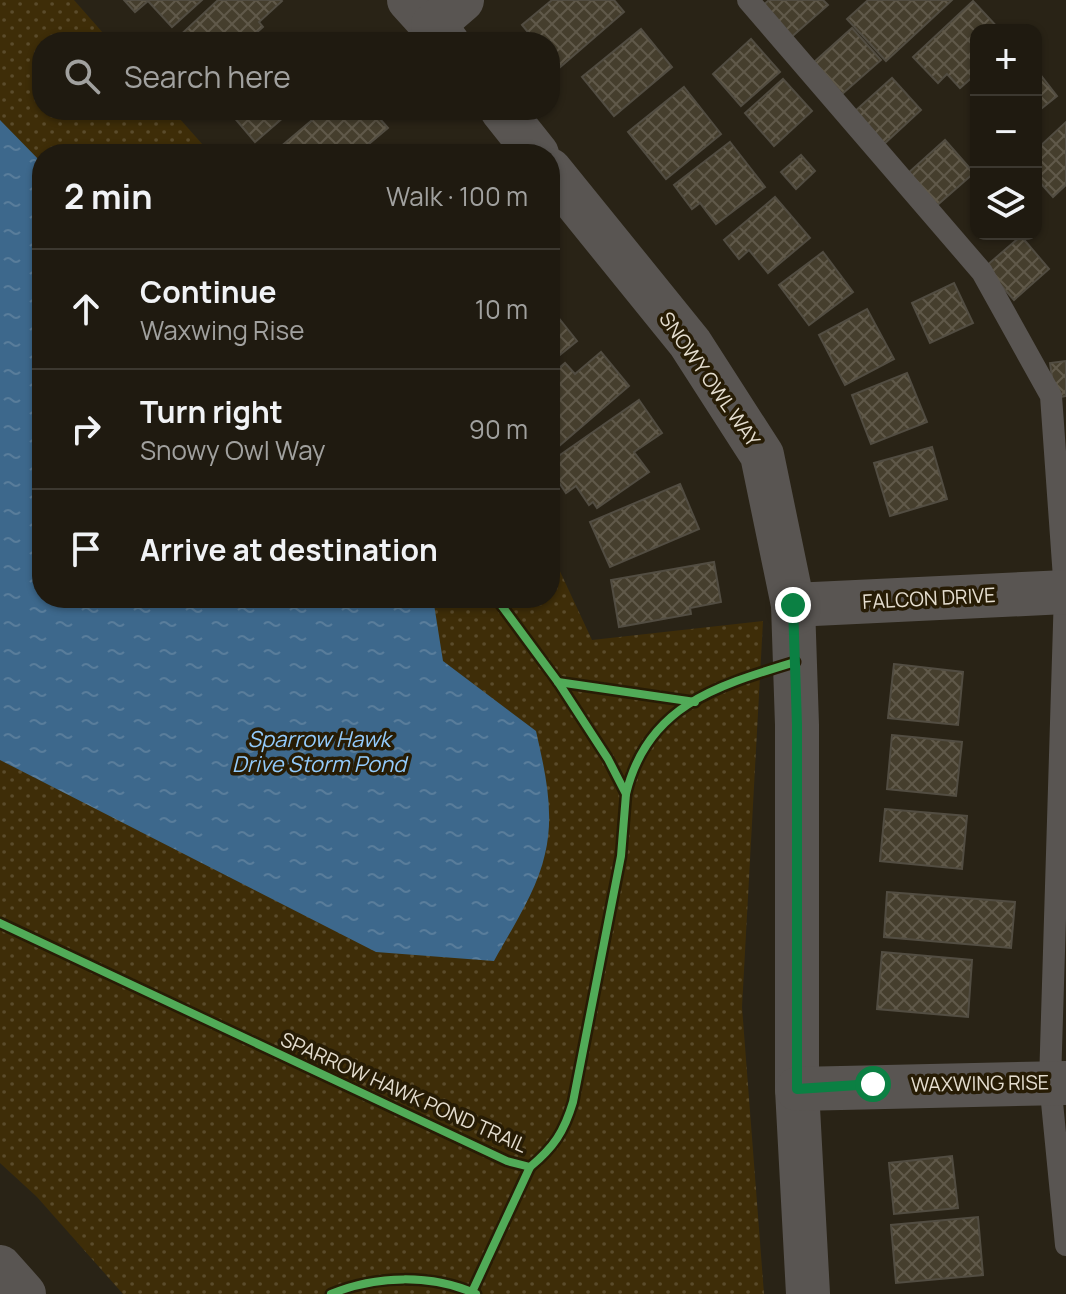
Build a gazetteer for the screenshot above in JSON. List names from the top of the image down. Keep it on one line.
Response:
{"streets":{"street":["SNOWY OWL WAY","FALCON DRIVE","WAXWING RISE"],"cycle path":["SPARROW HAWK POND TRAIL"]},"crossings":[["SNOWY OWL WAY","FALCON DRIVE"],["SNOWY OWL WAY","WAXWING RISE"]],"water":["Sparrow Hawk Drive Storm Pond"],"page":{"map_buttons":["+","−"],"search":"Search here","heading":["2 min","Walk · 100 m"],"list":[["Continue","Waxwing Rise","10 m"],["Turn right","Snowy Owl Way","90 m"],"Arrive at destination"]}}
